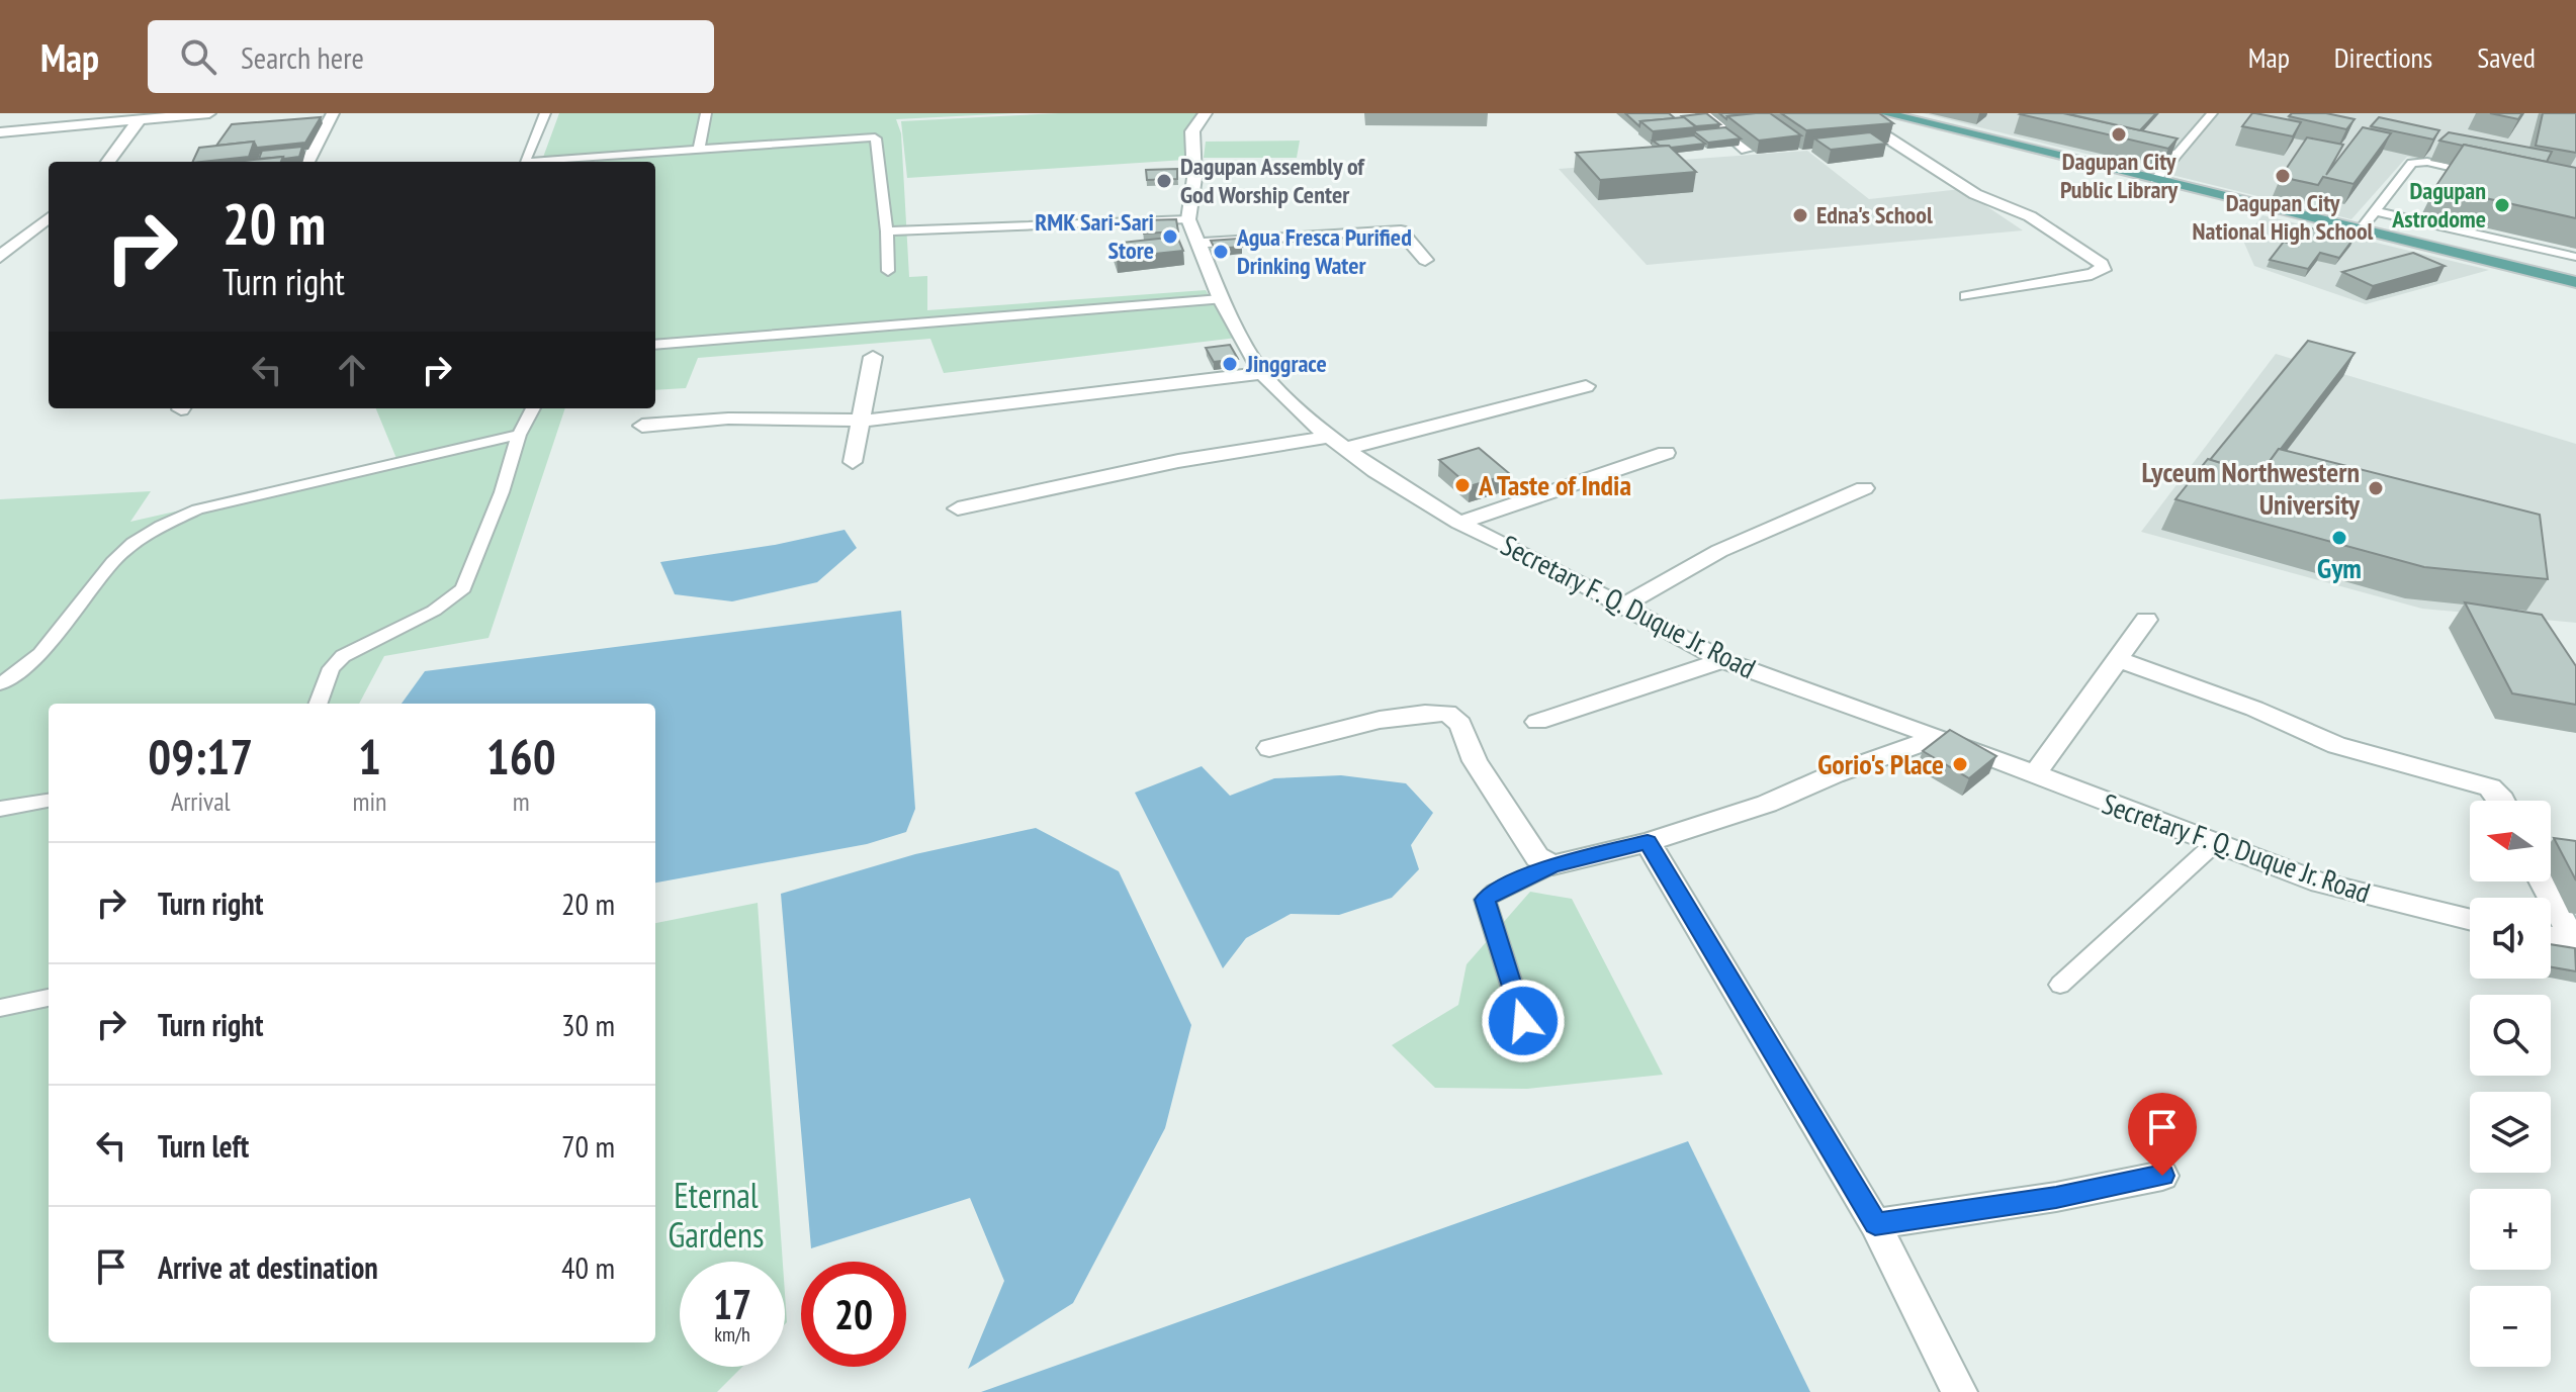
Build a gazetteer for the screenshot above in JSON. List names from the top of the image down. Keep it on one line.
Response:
{"streets":{"street":["Secretary F. Q. Duque Jr. Road"]},"parks":["Eternal Gardens"],"places":["Dagupan City Public Library","Dagupan City National High School","Dagupan Assembly of God Worship Center","Dagupan Astrodome","Edna's School","RMK Sari-Sari Store","Agua Fresca Purified Drinking Water","Jinggrace","A Taste of India","Lyceum Northwestern University","Gym","Gorio's Place"],"north":"left","page":{"header":"Map","search":"Search here","nav":["Map","Directions","Saved"],"turn":["20 m","Turn right"],"eta":["09:17","Arrival","1","min","160","m"],"map_buttons":["+","−"],"list":[{"name":"Turn right","value":"20 m"},{"name":"Turn right","value":"30 m"},{"name":"Turn left","value":"70 m"},{"name":"Arrive at destination","value":"40 m"}],"speed":"17 km/h","limit":"20"}}
